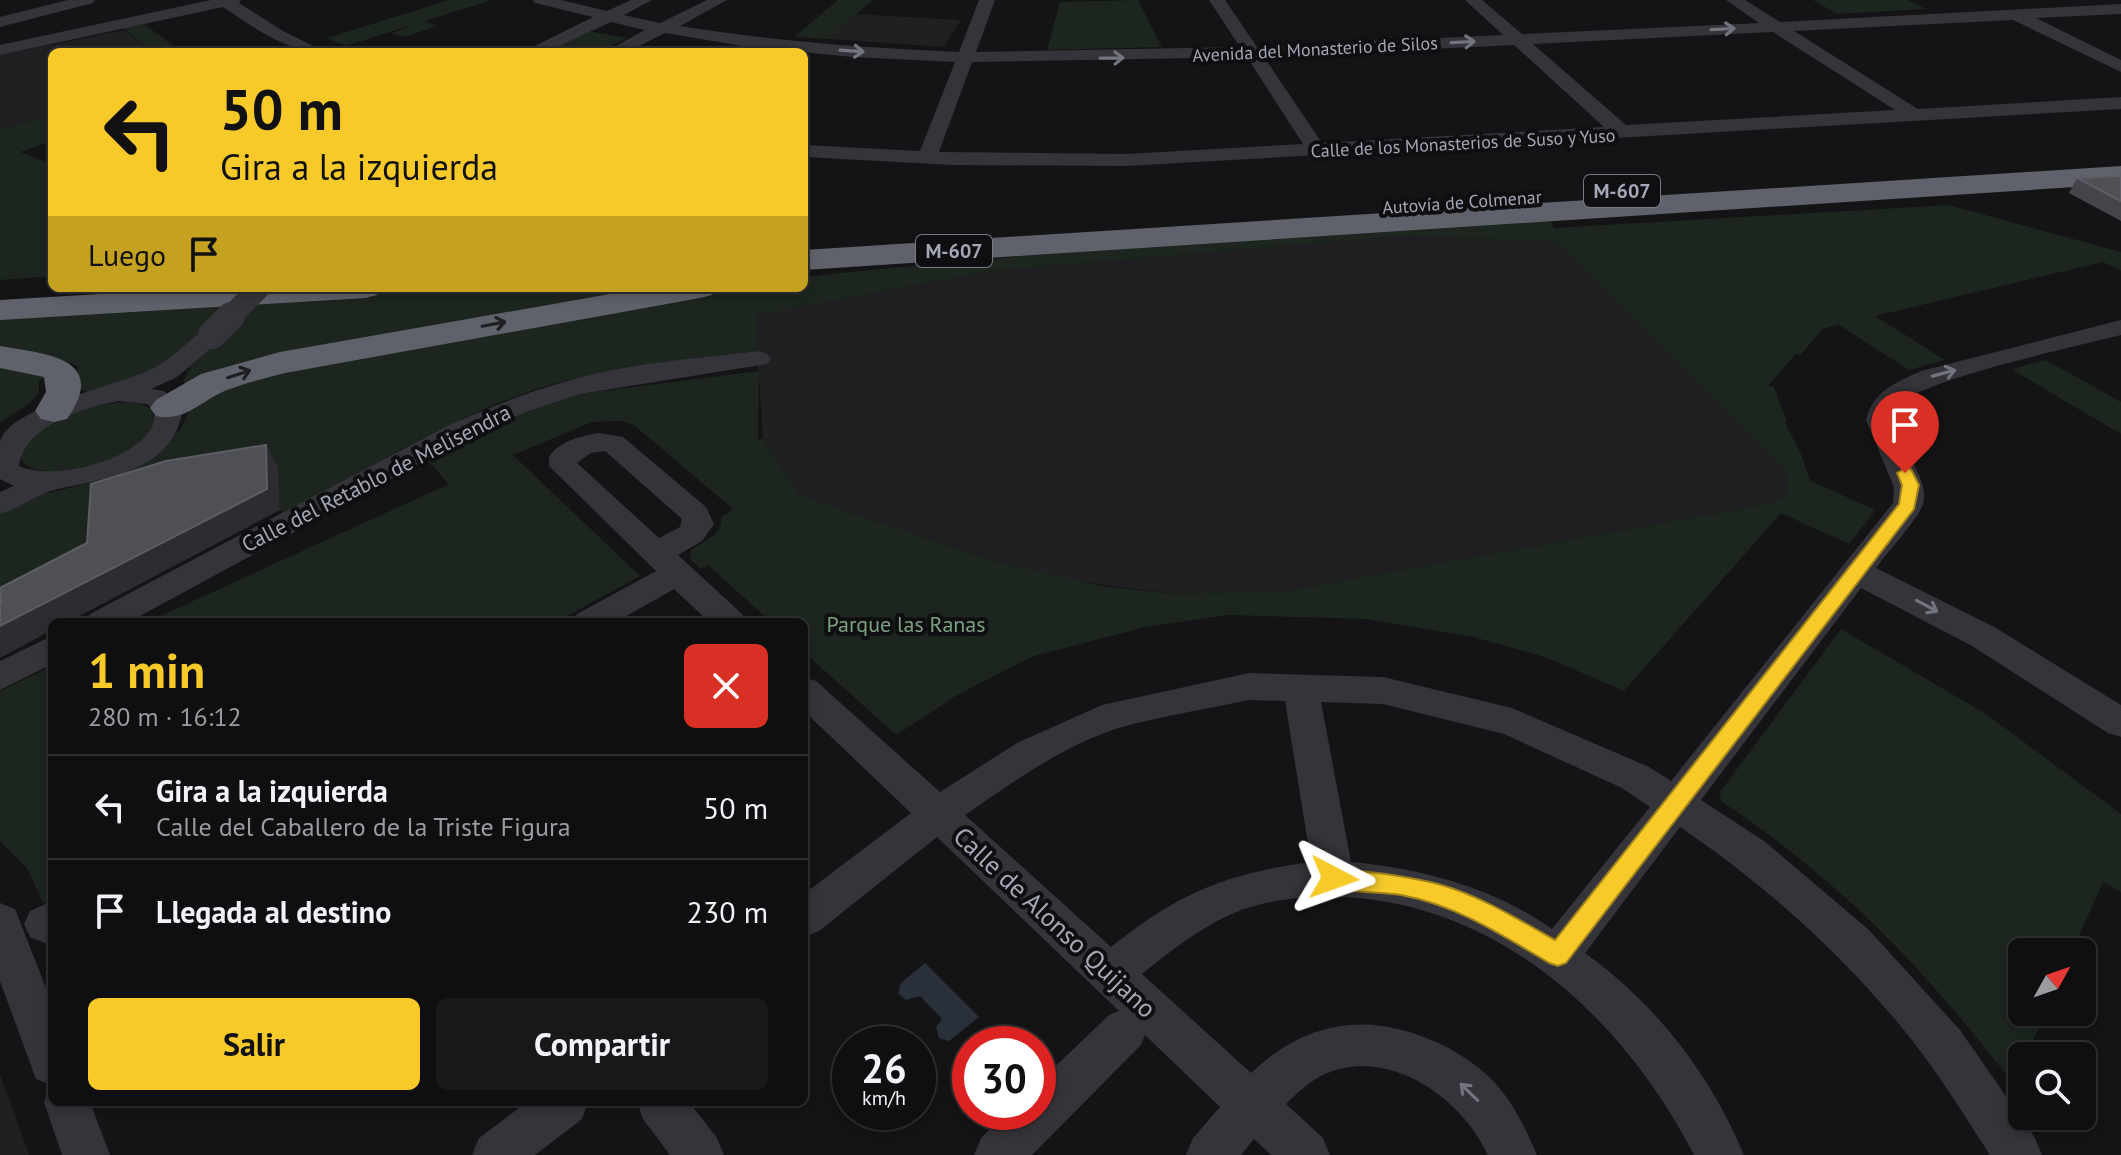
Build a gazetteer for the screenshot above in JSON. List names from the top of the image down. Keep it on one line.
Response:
{"streets":{"highway":["M-607","Autovía de Colmenar"],"street":["Avenida del Monasterio de Silos","Calle de los Monasterios de Suso y Yuso","Calle del Retablo de Melisendra","Calle de Alonso Quijano"]},"one_way":["Avenida del Monasterio de Silos"],"parks":["Parque las Ranas"],"north":"top right","page":{"turn":["50 m","Gira a la izquierda"],"then":"Luego","heading":["1 min","280 m · 16:12"],"list":[{"name":"Gira a la izquierda","note":"Calle del Caballero de la Triste Figura","value":"50 m"},{"name":"Llegada al destino","value":"230 m"}],"buttons":["Salir","Compartir"],"speed":"26 km/h","limit":"30"}}
